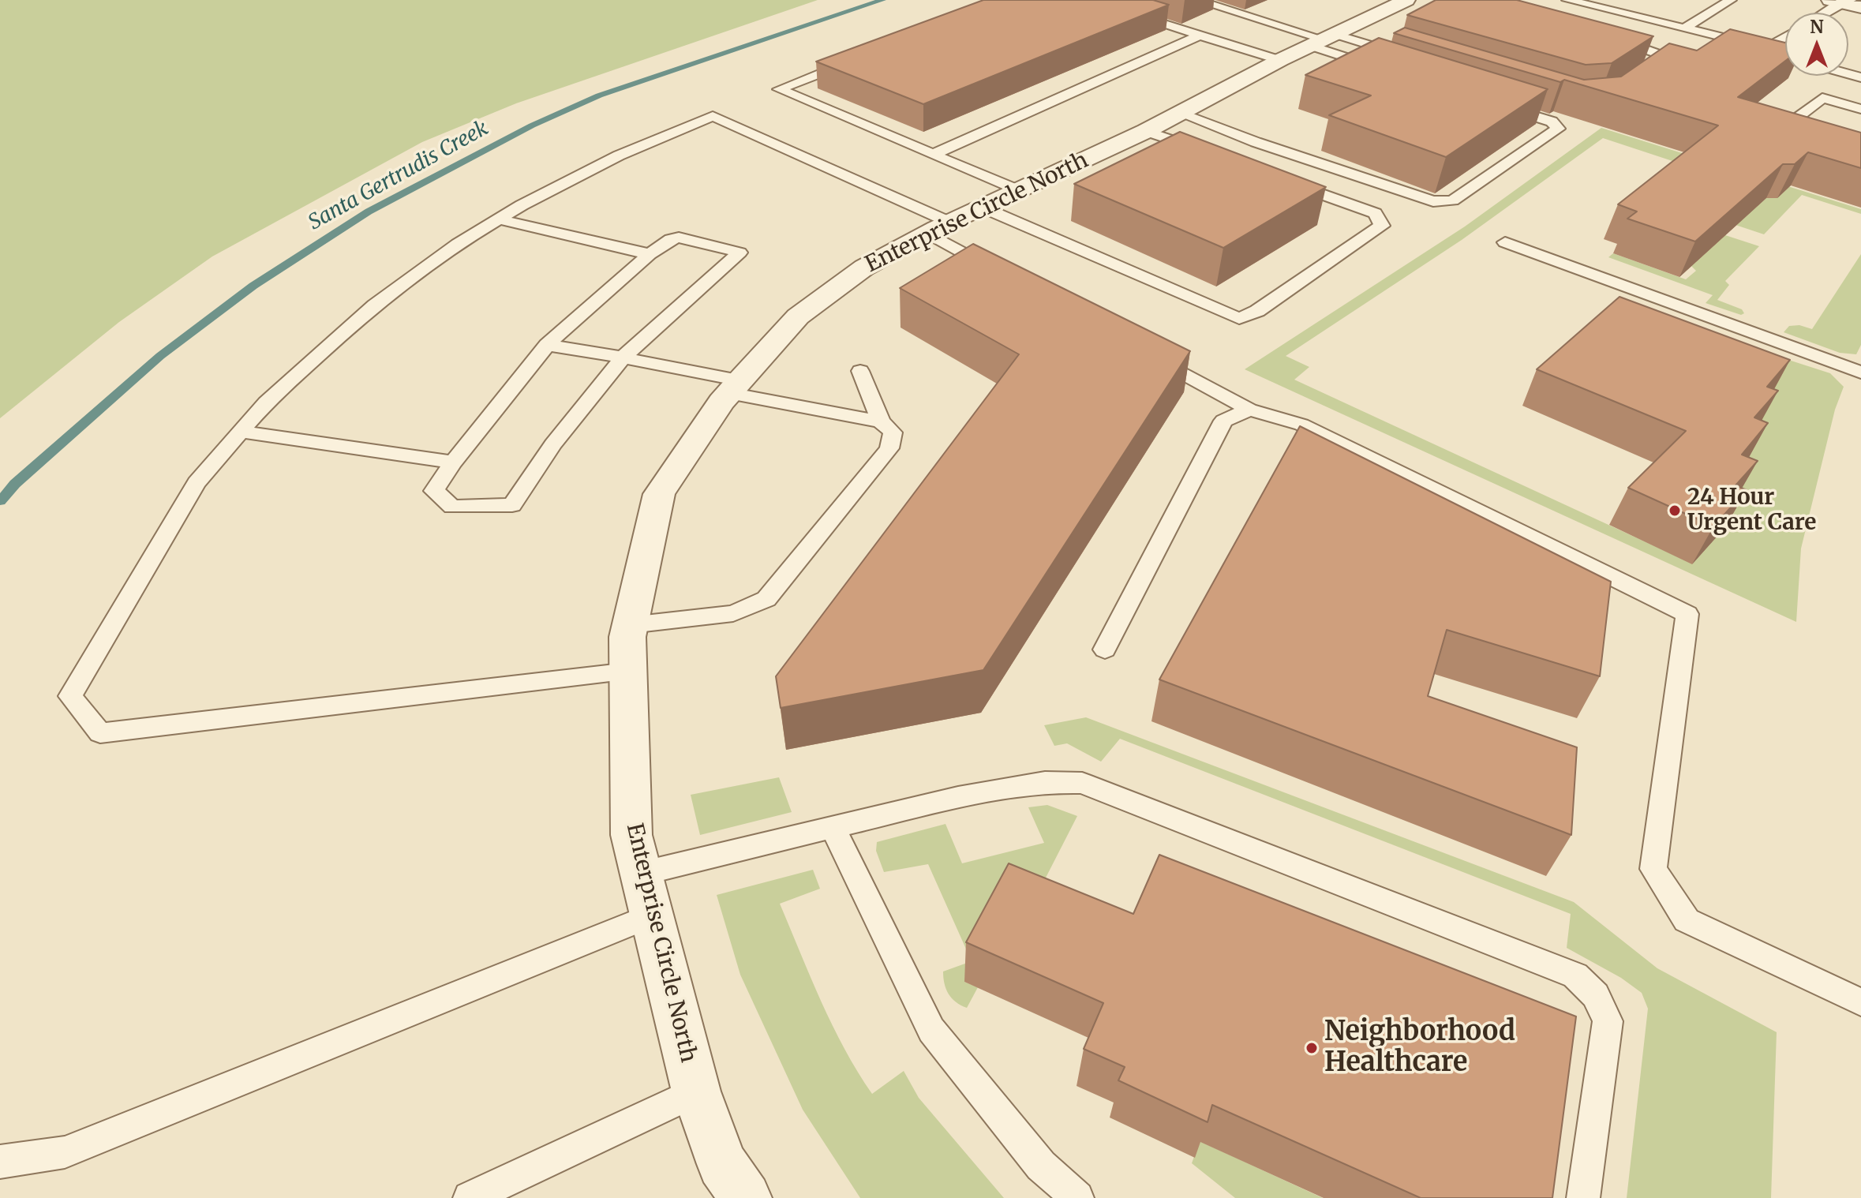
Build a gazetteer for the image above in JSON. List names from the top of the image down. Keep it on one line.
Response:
{"streets":{"street":["Enterprise Circle North"]},"water":["Santa Gertrudis Creek"],"places":["24 Hour Urgent Care","Neighborhood Healthcare"],"north":"top"}
